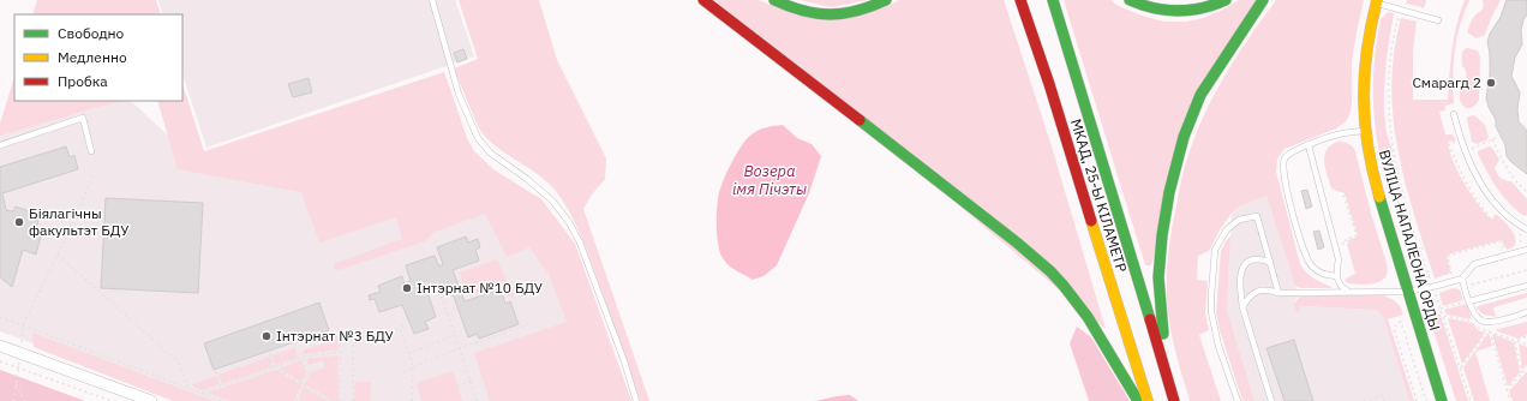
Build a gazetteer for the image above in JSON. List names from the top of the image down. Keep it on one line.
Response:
{"streets":{"main road":["МКАД, 25-Ы КІЛАМЕТР","ВУЛІЦА НАПАЛЕОНА ОРДЫ"]},"water":["Возера імя Пічэты"],"places":["Смарагд 2","Біялагічны факультэт БДУ","Інтэрнат №10 БДУ","Інтэрнат №3 БДУ"],"legend":["Свободно","Медленно","Пробка"]}
